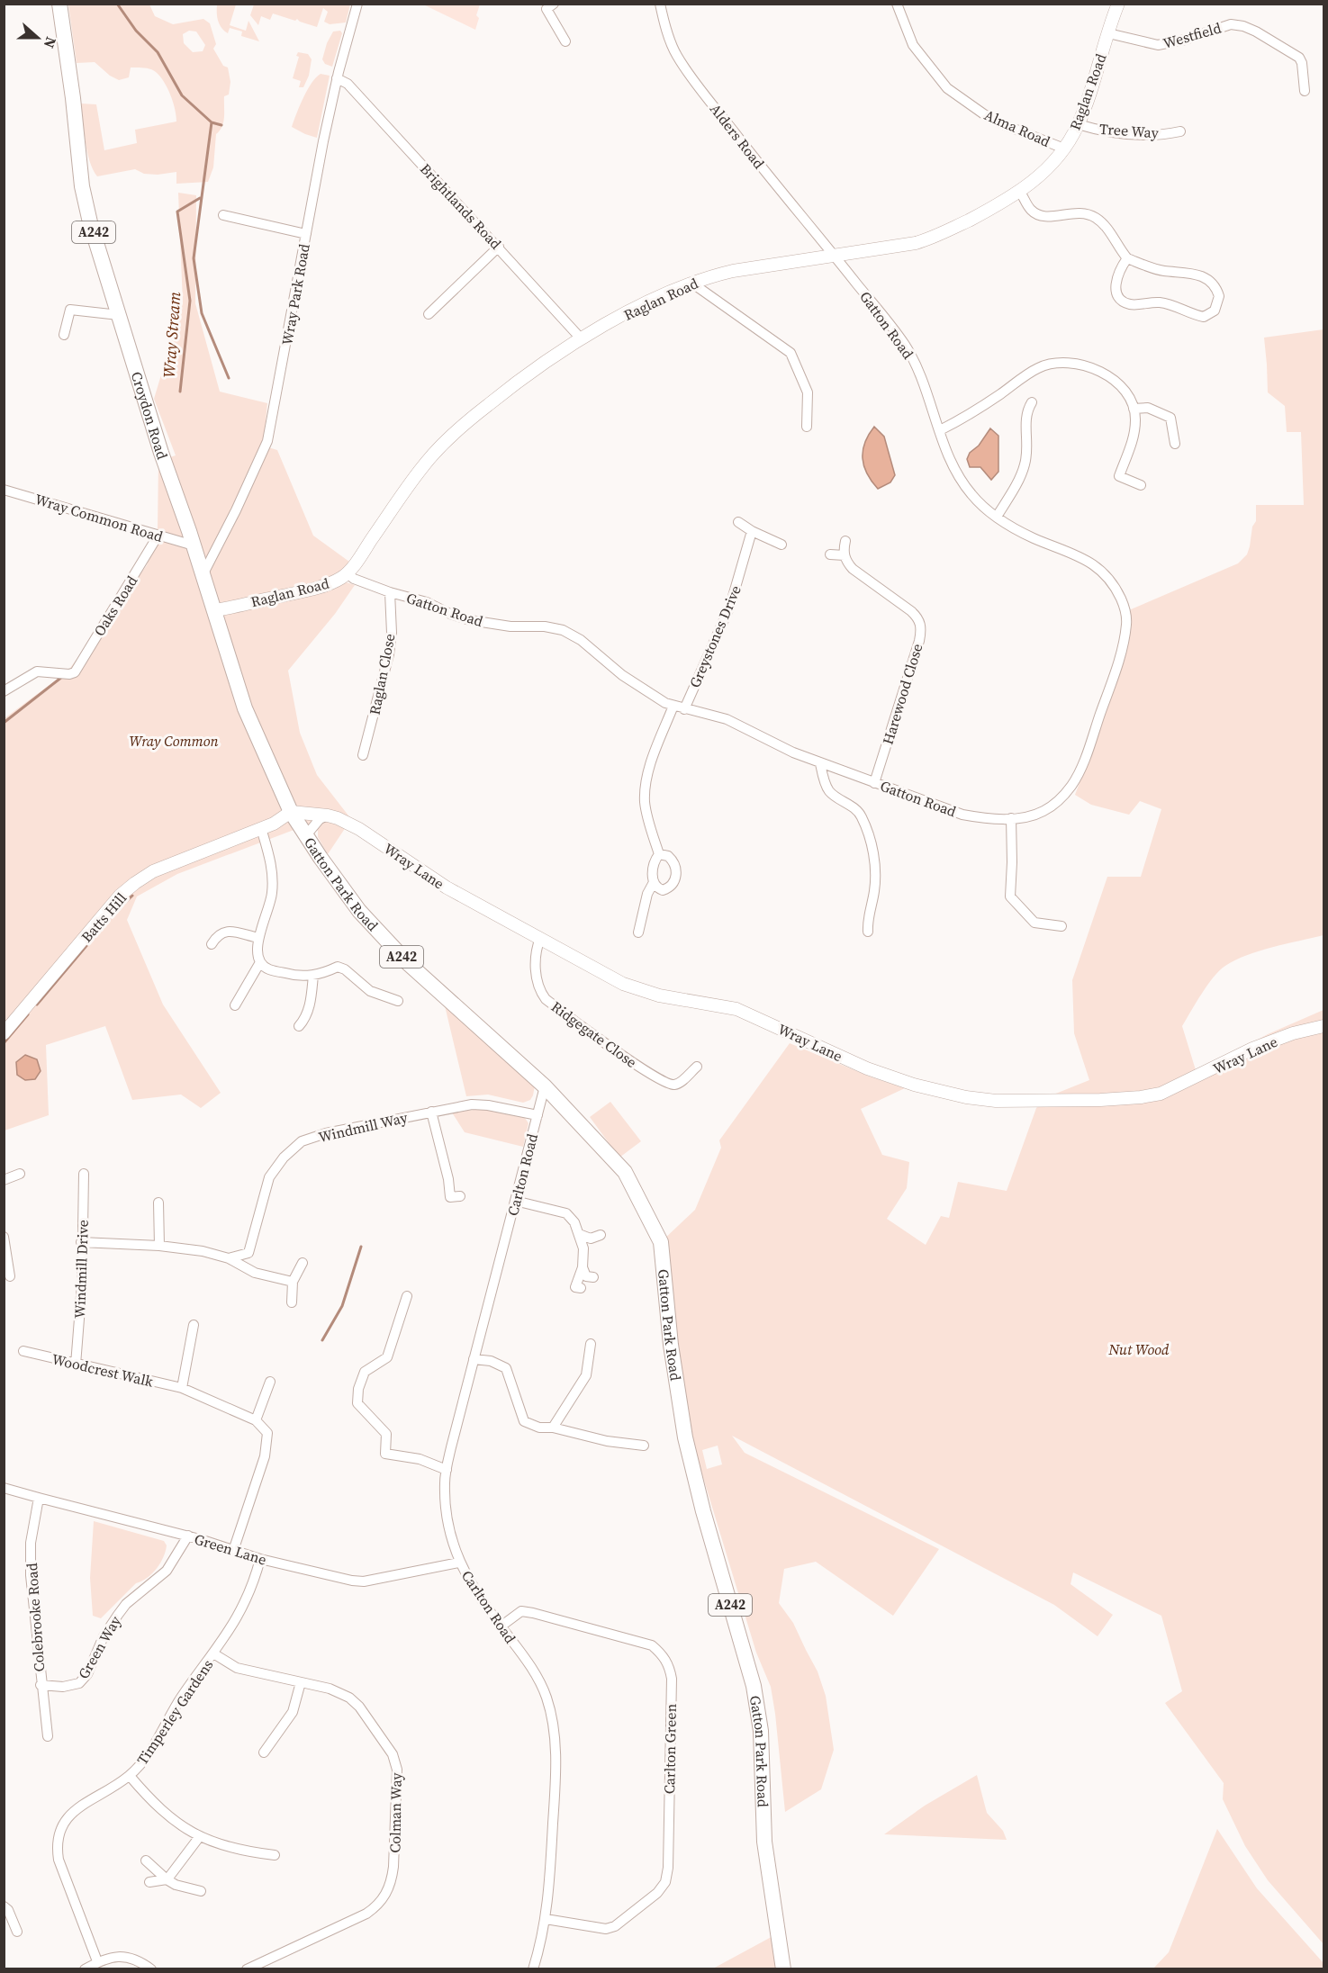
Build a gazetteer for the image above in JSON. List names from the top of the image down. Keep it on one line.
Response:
{"streets":{"main road":["A242","Croydon Road","Gatton Park Road"],"street":["Westfield","Raglan Road","Alma Road","Tree Way","Alders Road","Brightlands Road","Wray Park Road","Gatton Road","Wray Common Road","Oaks Road","Greystones Drive","Raglan Close","Harewood Close","Wray Lane","Batts Hill","Ridgegate Close","Windmill Way","Carlton Road","Windmill Drive","Woodcrest Walk","Green Lane","Colebrooke Road","Green Way","Timperley Gardens","Carlton Green","Colman Way"]},"crossings":[["Westfield","Raglan Road"],["Raglan Road","Alma Road"],["Raglan Road","Tree Way"],["Raglan Road","Alders Road"],["Raglan Road","Brightlands Road"],["Raglan Road","Gatton Road"],["Raglan Road","Croydon Road"],["Alders Road","Gatton Road"],["Brightlands Road","Wray Park Road"],["Wray Park Road","Croydon Road"],["Gatton Road","Greystones Drive"],["Gatton Road","Raglan Close"],["Gatton Road","Harewood Close"],["Croydon Road","Wray Common Road"],["Croydon Road","Wray Lane"],["Croydon Road","Gatton Park Road"],["Croydon Road","Batts Hill"],["Wray Common Road","Oaks Road"],["Wray Lane","Gatton Park Road"],["Wray Lane","Batts Hill"],["Wray Lane","Ridgegate Close"],["Gatton Park Road","Batts Hill"],["Gatton Park Road","Carlton Road"],["Windmill Way","Carlton Road"],["Carlton Road","Green Lane"],["Carlton Road","Carlton Green"],["Windmill Drive","Woodcrest Walk"],["Green Lane","Colebrooke Road"],["Green Lane","Green Way"],["Green Lane","Timperley Gardens"],["Colebrooke Road","Green Way"],["Timperley Gardens","Colman Way"]],"water":["Wray Stream"],"parks":["Wray Common","Nut Wood"],"north":"right"}
